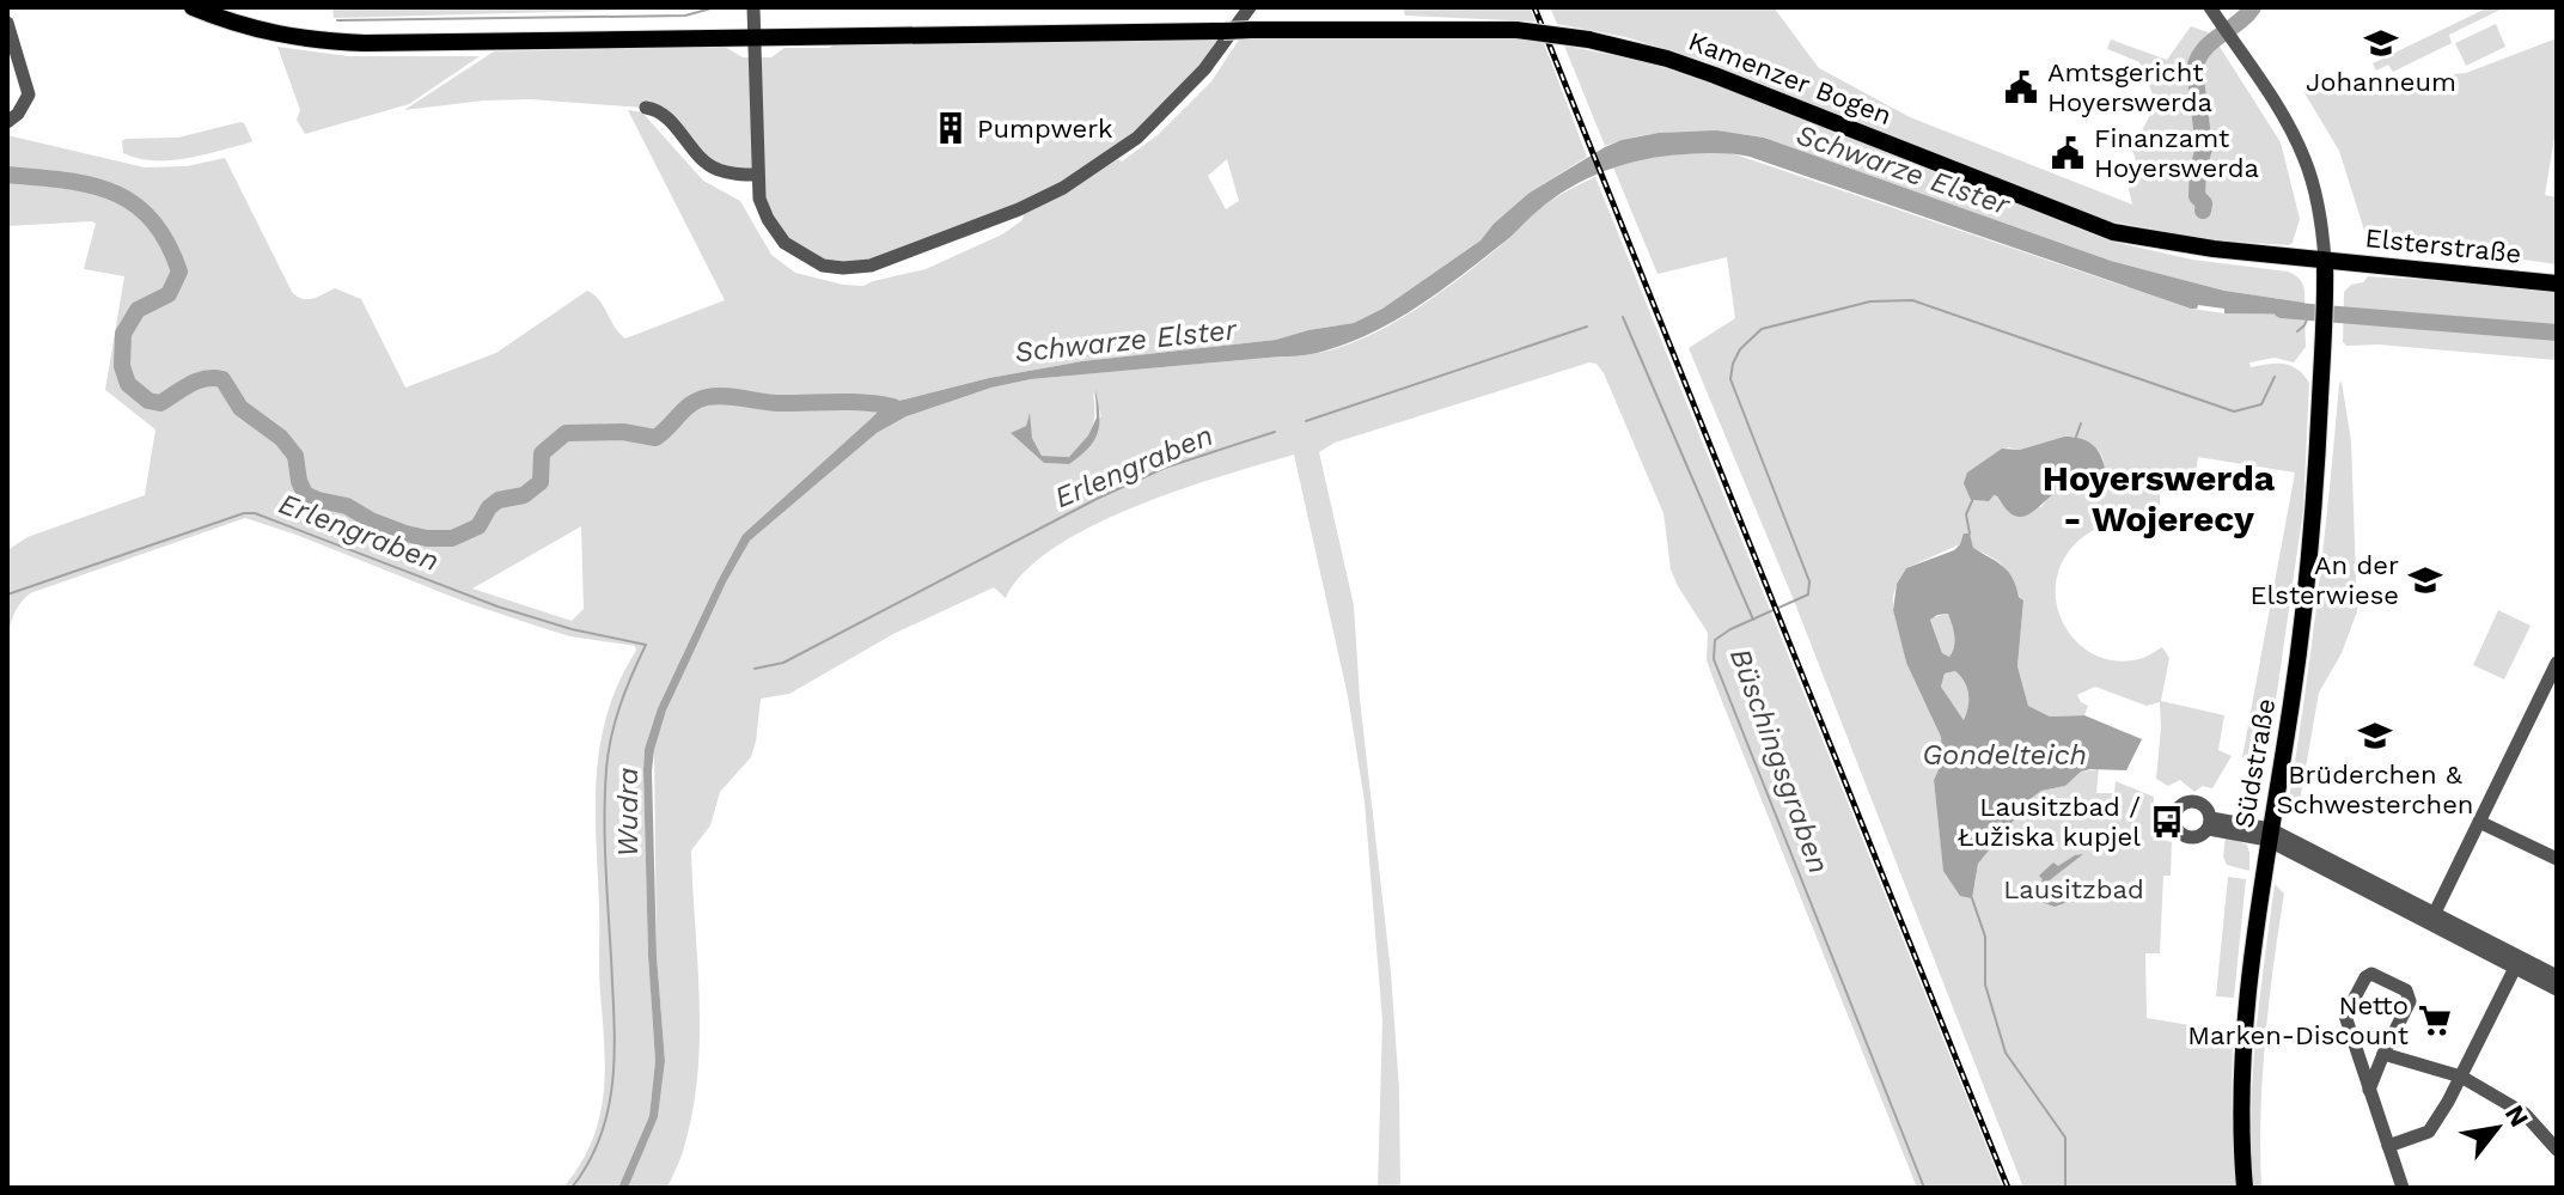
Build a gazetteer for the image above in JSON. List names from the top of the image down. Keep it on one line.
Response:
{"streets":{"main road":["Kamenzer Bogen","Elsterstraße","Südstraße"]},"crossings":[["Kamenzer Bogen","Elsterstraße"],["Kamenzer Bogen","Südstraße"],["Elsterstraße","Südstraße"]],"districts":["Hoyerswerda - Wojerecy"],"water":["Schwarze Elster","Erlengraben","Gondelteich","Büschingsgraben","Wudra"],"parks":["Lausitzbad"],"places":{"school or university":["Johanneum","An der Elsterwiese","Brüderchen & Schwesterchen"],"public building":["Amtsgericht Hoyerswerda","Finanzamt Hoyerswerda"],"building":["Pumpwerk"],"bus stop":["Lausitzbad / Łužiska kupjel"],"supermarket":["Netto Marken-Discount"]},"north":"top right"}
